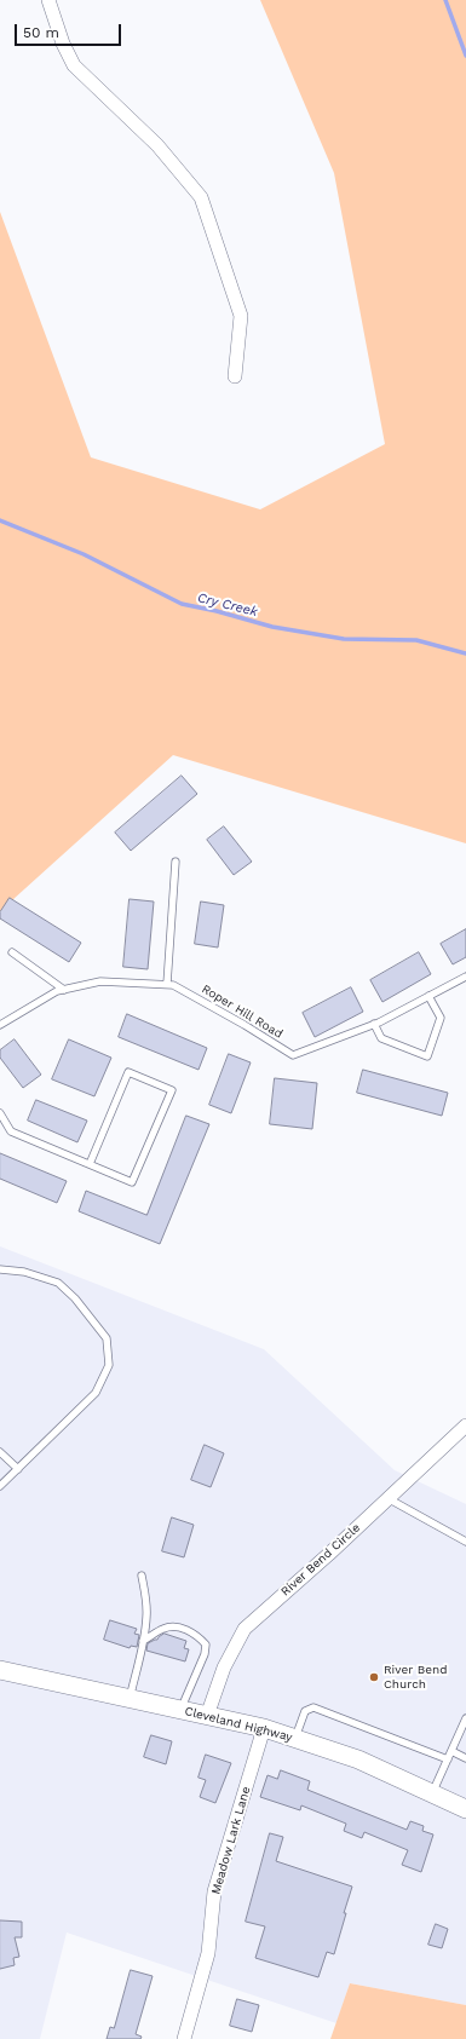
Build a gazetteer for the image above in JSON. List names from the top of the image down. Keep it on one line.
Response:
{"streets":{"main road":["Cleveland Highway"],"street":["River Bend Circle","Meadow Lark Lane"],"lane":["Roper Hill Road"]},"crossings":[["River Bend Circle","Cleveland Highway"],["Cleveland Highway","Meadow Lark Lane"]],"water":["Cry Creek"],"places":["River Bend Church"],"scale_bar":"50 m"}
